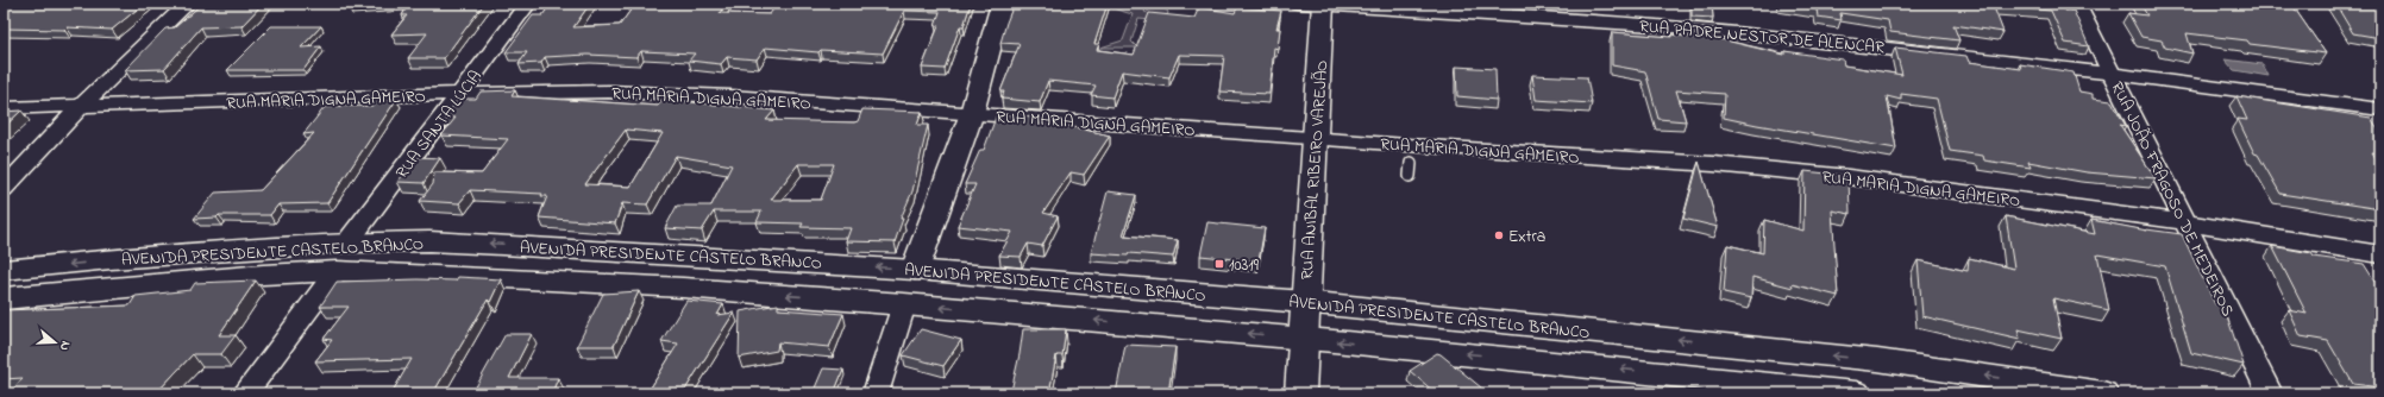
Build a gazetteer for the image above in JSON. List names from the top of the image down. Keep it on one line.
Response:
{"streets":{"main road":["RUA ANIBAL RIBEIRO VAREJÃO","AVENIDA PRESIDENTE CASTELO BRANCO"],"street":["RUA PADRE NESTOR DE ALENCAR","RUA MARIA DIGNA GAMEIRO","RUA SANTA LÚCIA","RUA JOÃO FRAGOSO DE MEDEIROS"]},"crossings":[["RUA PADRE NESTOR DE ALENCAR","RUA ANIBAL RIBEIRO VAREJÃO"],["RUA PADRE NESTOR DE ALENCAR","RUA JOÃO FRAGOSO DE MEDEIROS"],["RUA MARIA DIGNA GAMEIRO","RUA SANTA LÚCIA"],["RUA MARIA DIGNA GAMEIRO","RUA ANIBAL RIBEIRO VAREJÃO"],["RUA MARIA DIGNA GAMEIRO","RUA JOÃO FRAGOSO DE MEDEIROS"],["RUA SANTA LÚCIA","AVENIDA PRESIDENTE CASTELO BRANCO"],["RUA ANIBAL RIBEIRO VAREJÃO","AVENIDA PRESIDENTE CASTELO BRANCO"]],"one_way":["AVENIDA PRESIDENTE CASTELO BRANCO"],"places":{"other":["Extra"],"transit":["10319"]},"north":"right"}
